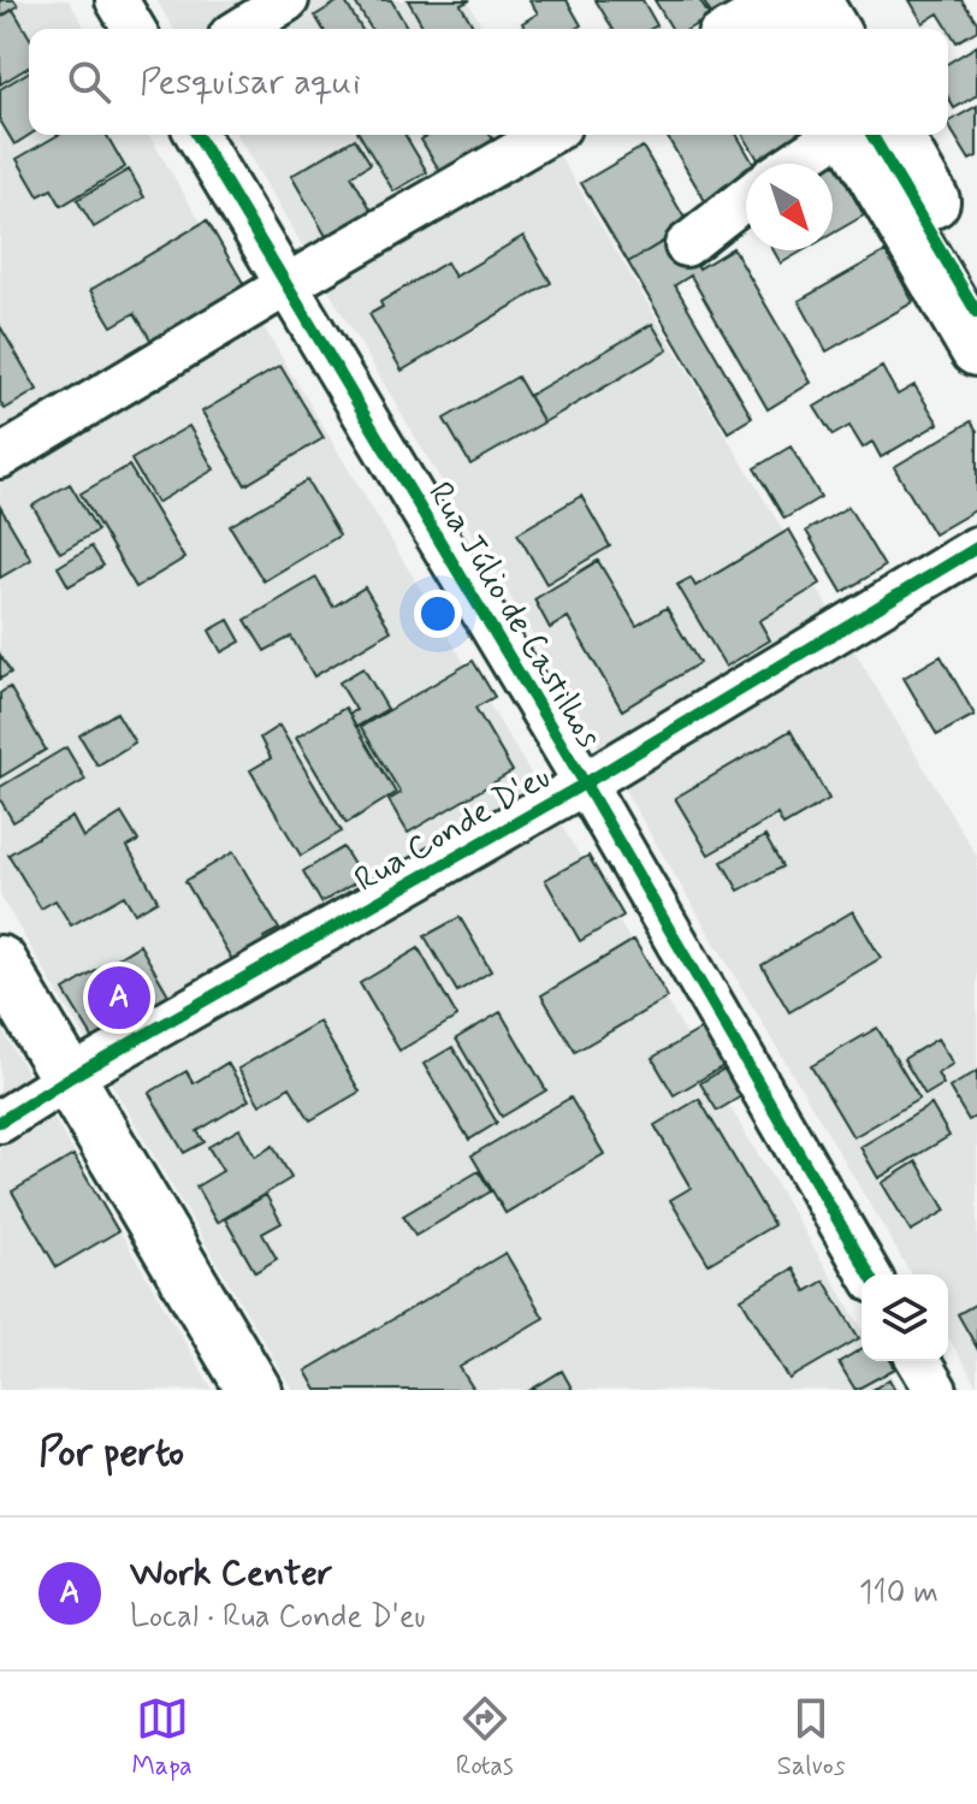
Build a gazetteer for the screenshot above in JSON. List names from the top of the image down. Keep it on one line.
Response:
{"streets":{"street":["Rua Júlio de Castilhos","Rua Conde D'eu"]},"crossings":[["Rua Júlio de Castilhos","Rua Conde D'eu"]],"north":"bottom right","page":{"search":"Pesquisar aqui","pins":"A","heading":"Por perto","list":[{"mark":"A","name":"Work Center","note":"Local · Rua Conde D'eu","value":"110 m"}],"nav":["Mapa","Rotas","Salvos"]}}
